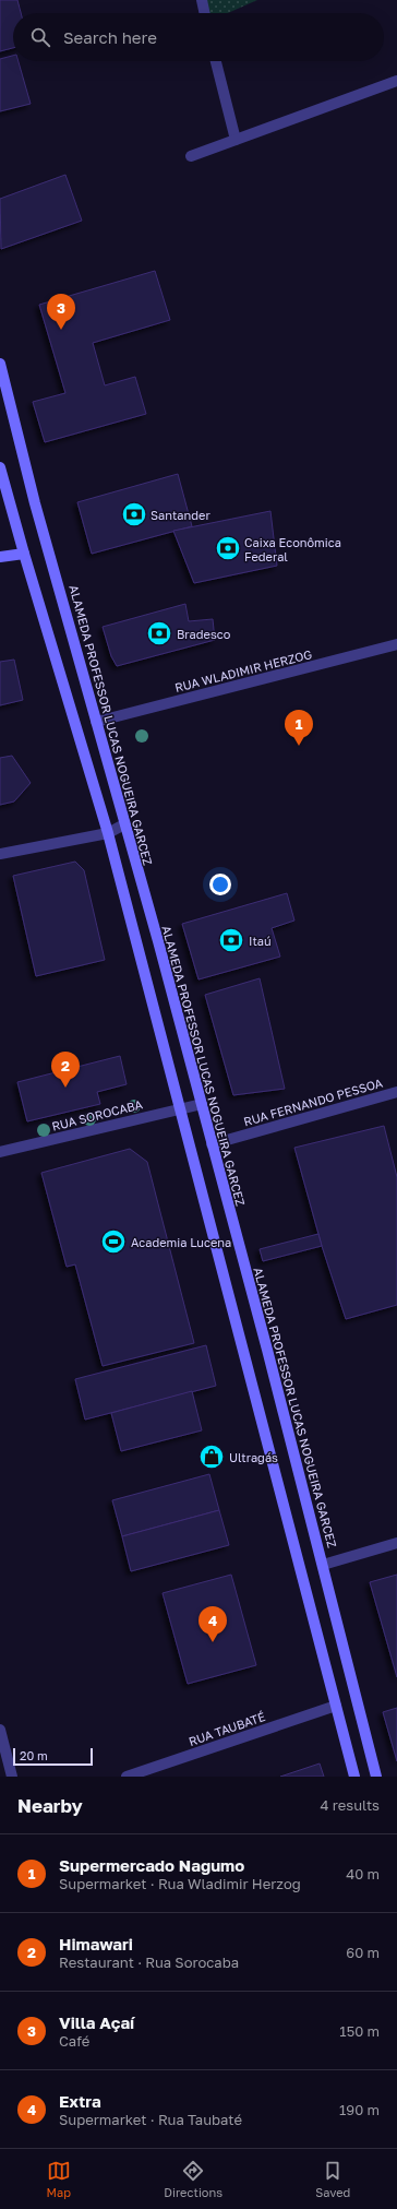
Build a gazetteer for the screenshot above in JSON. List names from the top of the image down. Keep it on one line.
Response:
{"streets":{"main road":["ALAMEDA PROFESSOR LUCAS NOGUEIRA GARCEZ"],"street":["RUA WLADIMIR HERZOG","RUA FERNANDO PESSOA","RUA SOROCABA","RUA TAUBATÉ"]},"crossings":[["RUA WLADIMIR HERZOG","ALAMEDA PROFESSOR LUCAS NOGUEIRA GARCEZ"],["ALAMEDA PROFESSOR LUCAS NOGUEIRA GARCEZ","RUA FERNANDO PESSOA"],["ALAMEDA PROFESSOR LUCAS NOGUEIRA GARCEZ","RUA SOROCABA"]],"places":{"bank":["Santander","Caixa Econômica Federal","Bradesco","Itaú"],"sports":["Academia Lucena"],"shop":["Ultragás"]},"scale_bar":"20 m","page":{"search":"Search here","pins":["3","1","2","4"],"scale":"20 m","heading":["Nearby","4 results"],"list":[{"mark":"1","name":"Supermercado Nagumo","note":"Supermarket · Rua Wladimir Herzog","value":"40 m"},{"mark":"2","name":"Himawari","note":"Restaurant · Rua Sorocaba","value":"60 m"},{"mark":"3","name":"Villa Açaí","note":"Café","value":"150 m"},{"mark":"4","name":"Extra","note":"Supermarket · Rua Taubaté","value":"190 m"}],"nav":["Map","Directions","Saved"]}}
